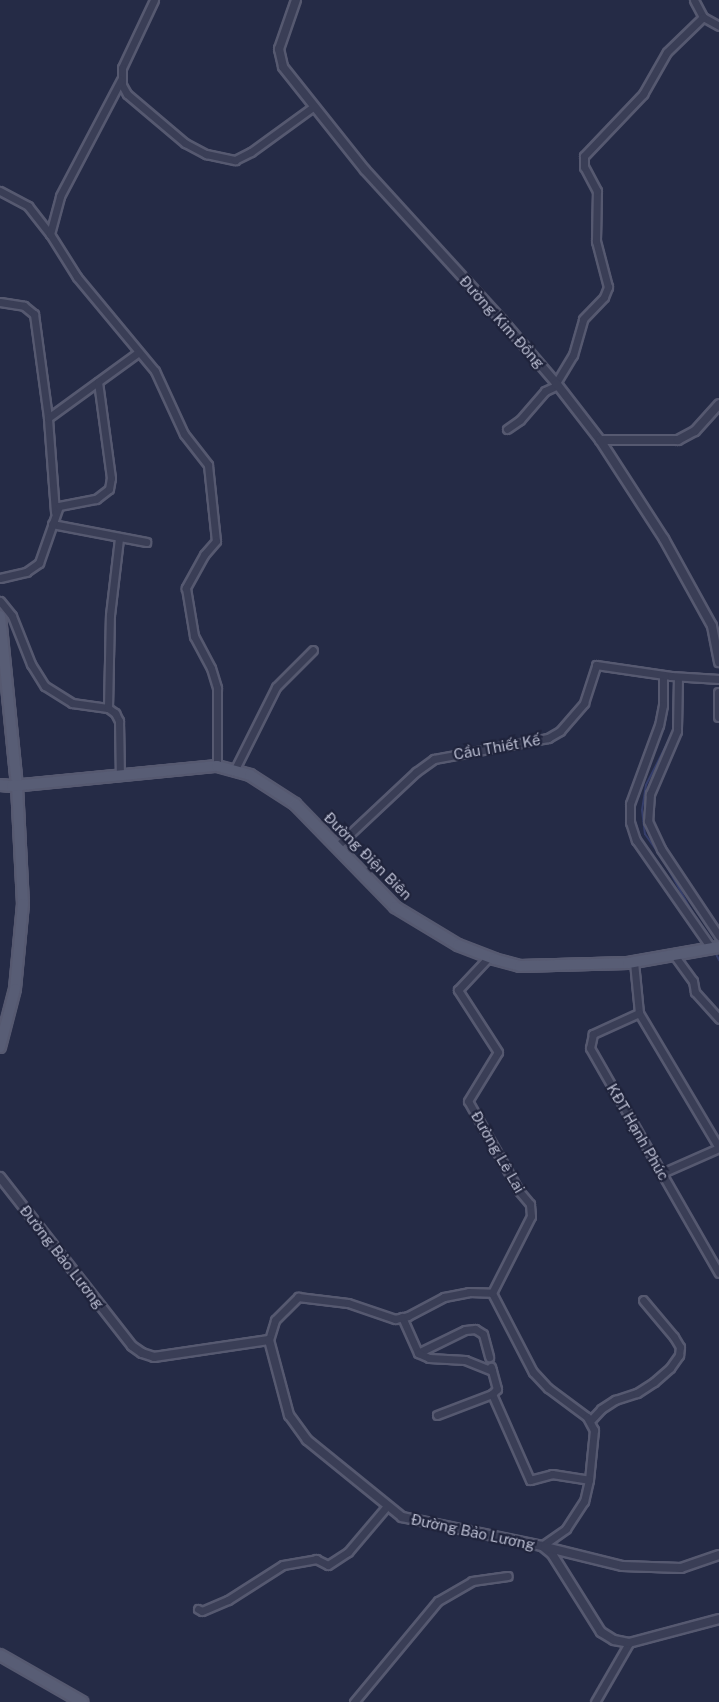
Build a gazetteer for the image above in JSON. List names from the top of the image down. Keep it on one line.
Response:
{"streets":{"main road":["Đường Điện Biên"],"street":["Đường Kim Đồng","Cầu Thiết Kế","KĐT Hạnh Phúc","Đường Lê Lai","Đường Bảo Lương"]},"crossings":[["Cầu Thiết Kế","Đường Điện Biên"],["Đường Điện Biên","Đường Lê Lai"]]}
